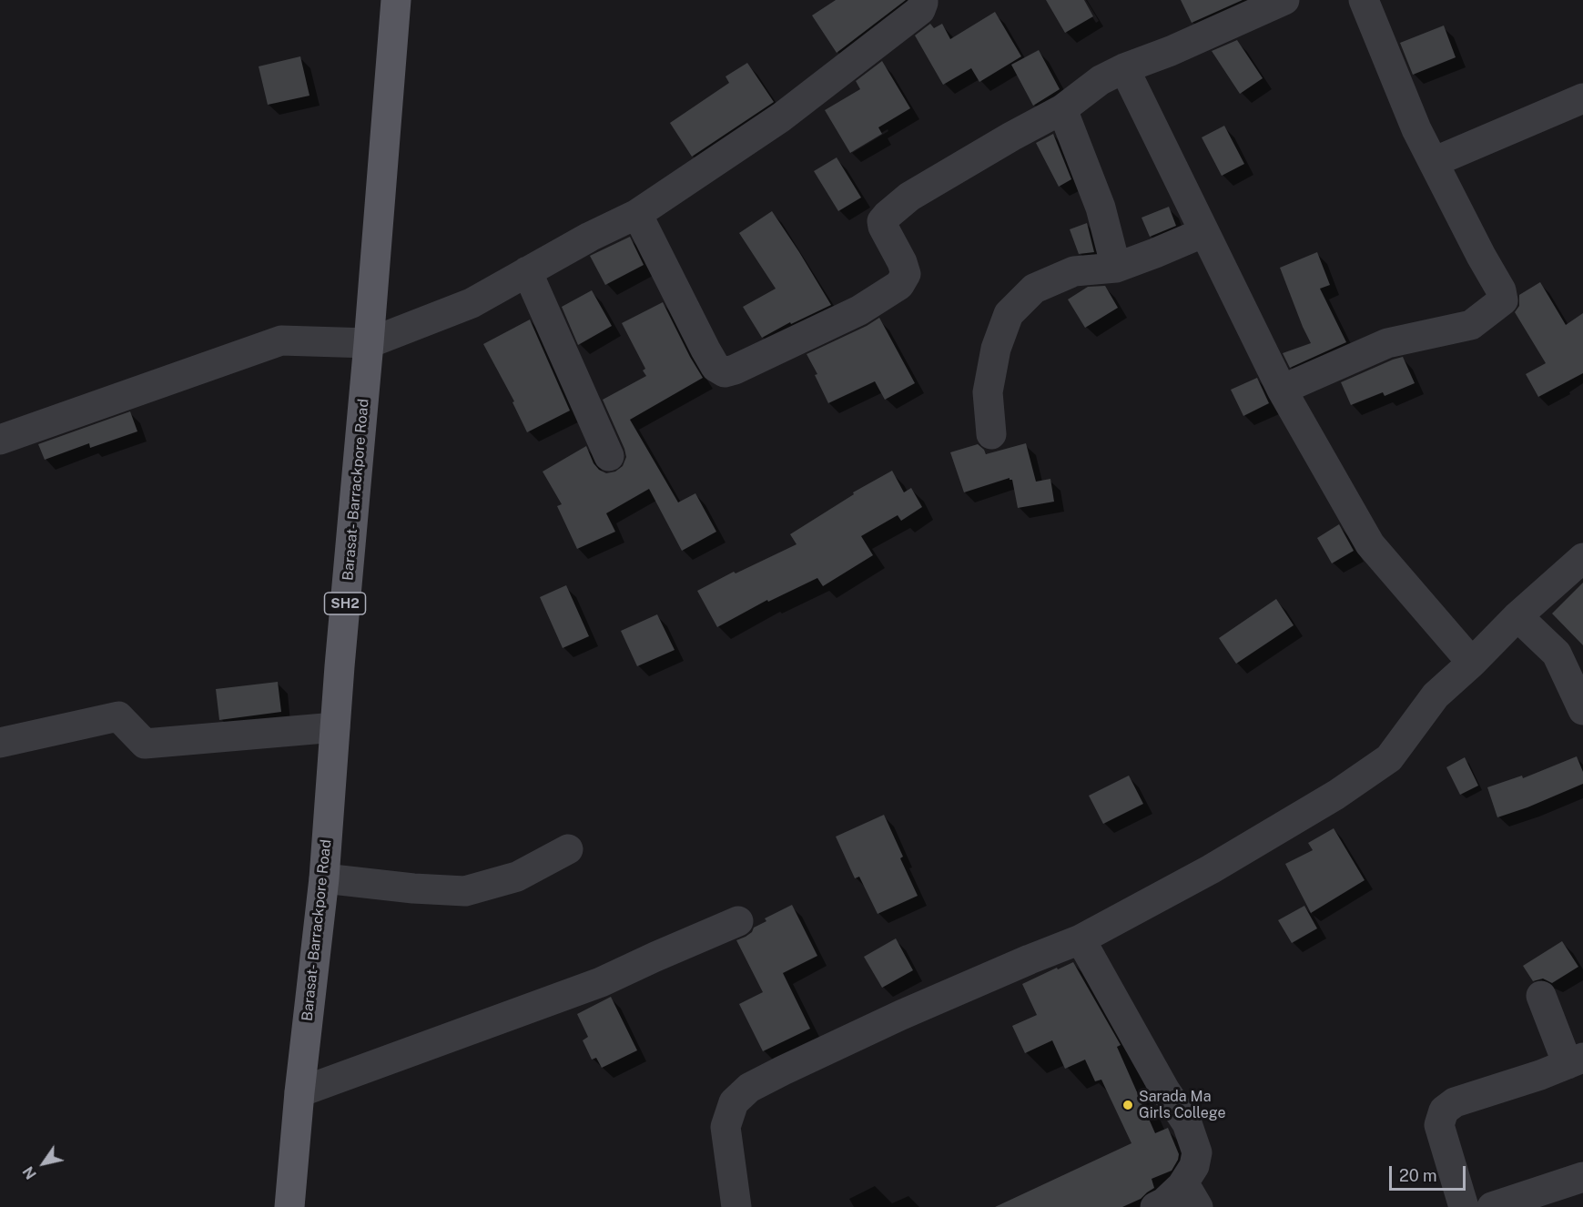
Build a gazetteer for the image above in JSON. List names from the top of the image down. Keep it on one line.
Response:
{"streets":{"main road":["Barasat- Barrackpore Road","SH2"]},"places":["Sarada Ma Girls College"],"scale_bar":"20 m","north":"bottom left"}
